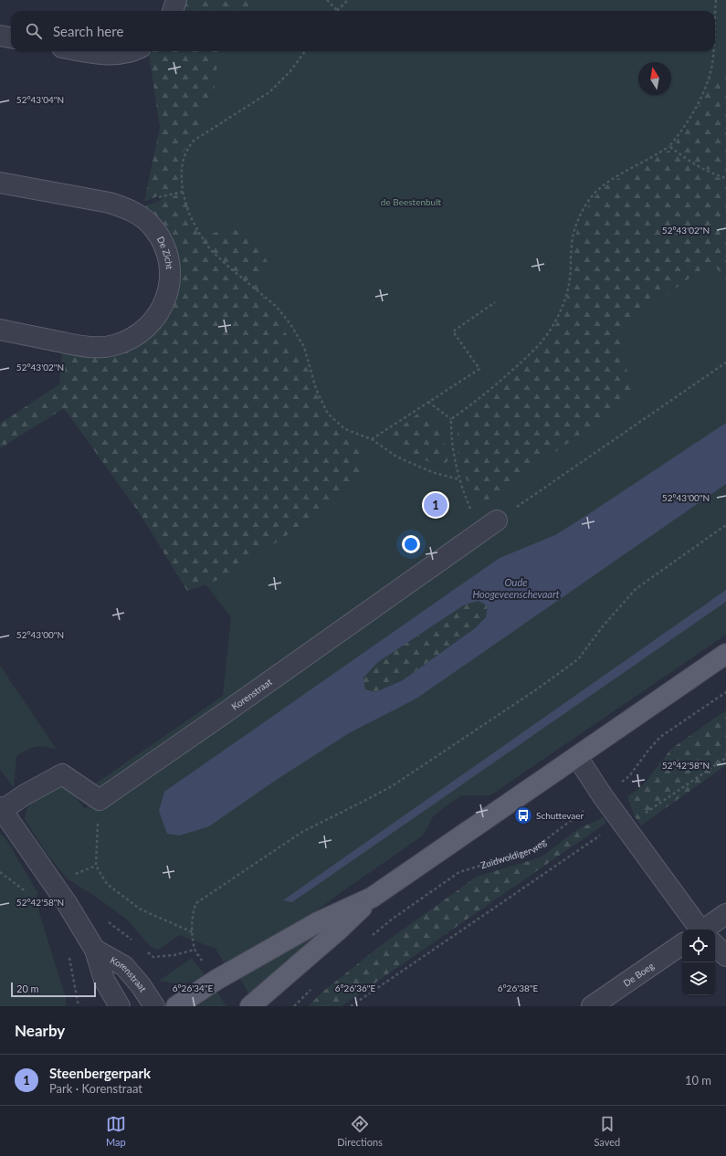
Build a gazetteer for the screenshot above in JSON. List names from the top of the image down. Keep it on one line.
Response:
{"streets":{"street":["De Zicht","Korenstraat","De Boeg"],"path":["Zuidwoldigerweg"]},"water":["Oude Hoogeveenschevaart"],"parks":["de Beestenbult"],"places":{"bus stop":["Schuttevaer"]},"scale_bar":"20 m","north":"top","page":{"search":"Search here","pins":"1","scale":"20 m","heading":"Nearby","list":[{"mark":"1","name":"Steenbergerpark","note":"Park · Korenstraat","value":"10 m"}],"nav":["Map","Directions","Saved"]},"coordinates":["52°43'04\"N","52°43'02\"N","52°43'00\"N","52°42'58\"N","6°26'34\"E","6°26'36\"E","6°26'38\"E"]}
